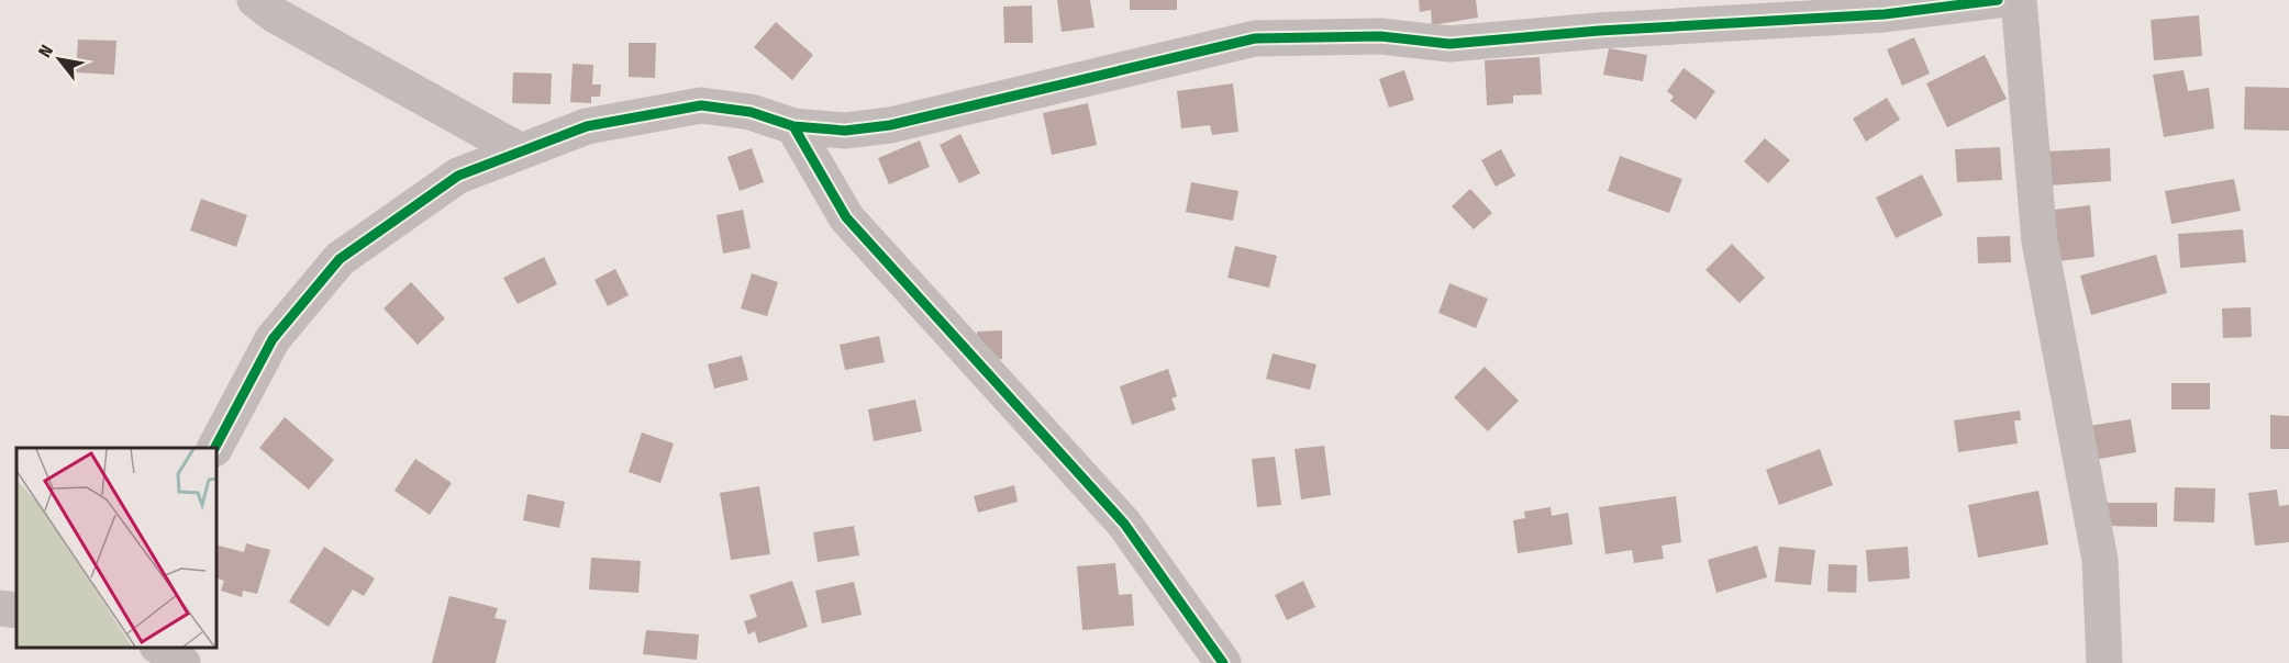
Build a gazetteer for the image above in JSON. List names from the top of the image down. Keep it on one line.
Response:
{"north":"top left"}
